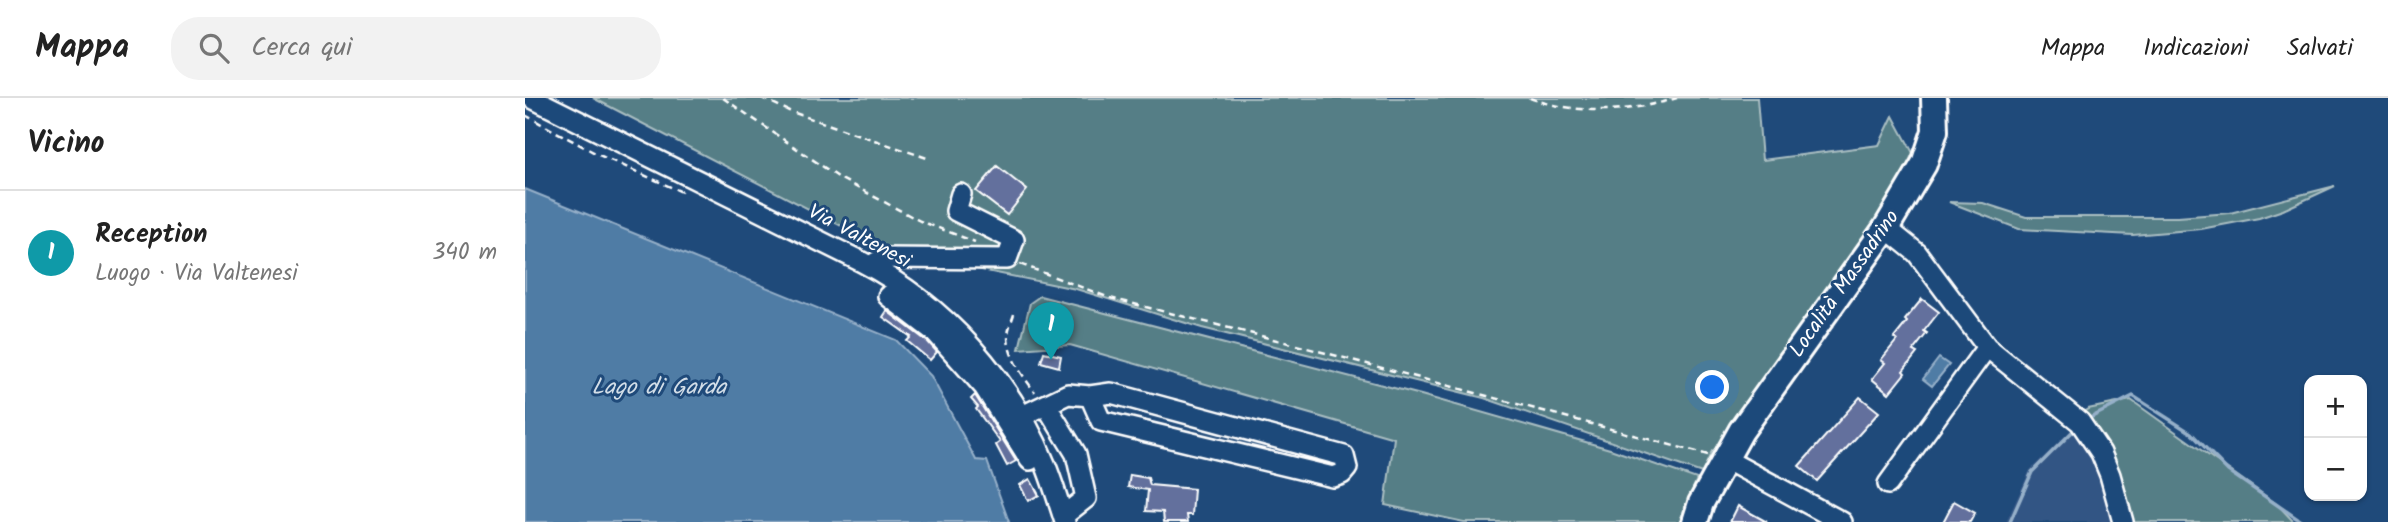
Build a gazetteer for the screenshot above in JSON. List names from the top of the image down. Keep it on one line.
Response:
{"streets":{"main road":["Località Massadrino"],"street":["Via Valtenesi"]},"water":["Lago di Garda"],"page":{"header":"Mappa","search":"Cerca qui","nav":["Mappa","Indicazioni","Salvati"],"heading":"Vicino","list":[{"mark":"1","name":"Reception","note":"Luogo · Via Valtenesi","value":"340 m"}],"pins":"1","map_buttons":["+","−"]}}
